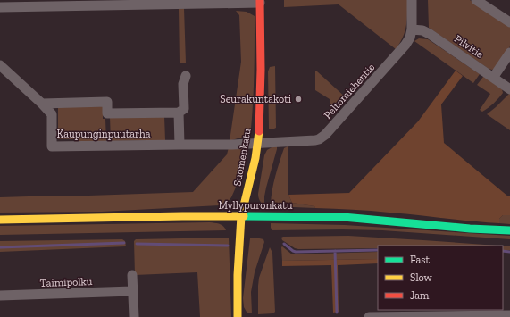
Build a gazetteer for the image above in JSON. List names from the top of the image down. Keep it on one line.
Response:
{"streets":{"street":["Pilvitie","Peltomiehentie","Kaupunginpuutarha","Suomenkatu","Myllypuronkatu","Taimipolku"]},"crossings":[["Pilvitie","Peltomiehentie"],["Peltomiehentie","Kaupunginpuutarha"],["Peltomiehentie","Suomenkatu"],["Kaupunginpuutarha","Suomenkatu"],["Suomenkatu","Myllypuronkatu"]],"places":["Seurakuntakoti"],"legend":["Fast","Slow","Jam"]}
